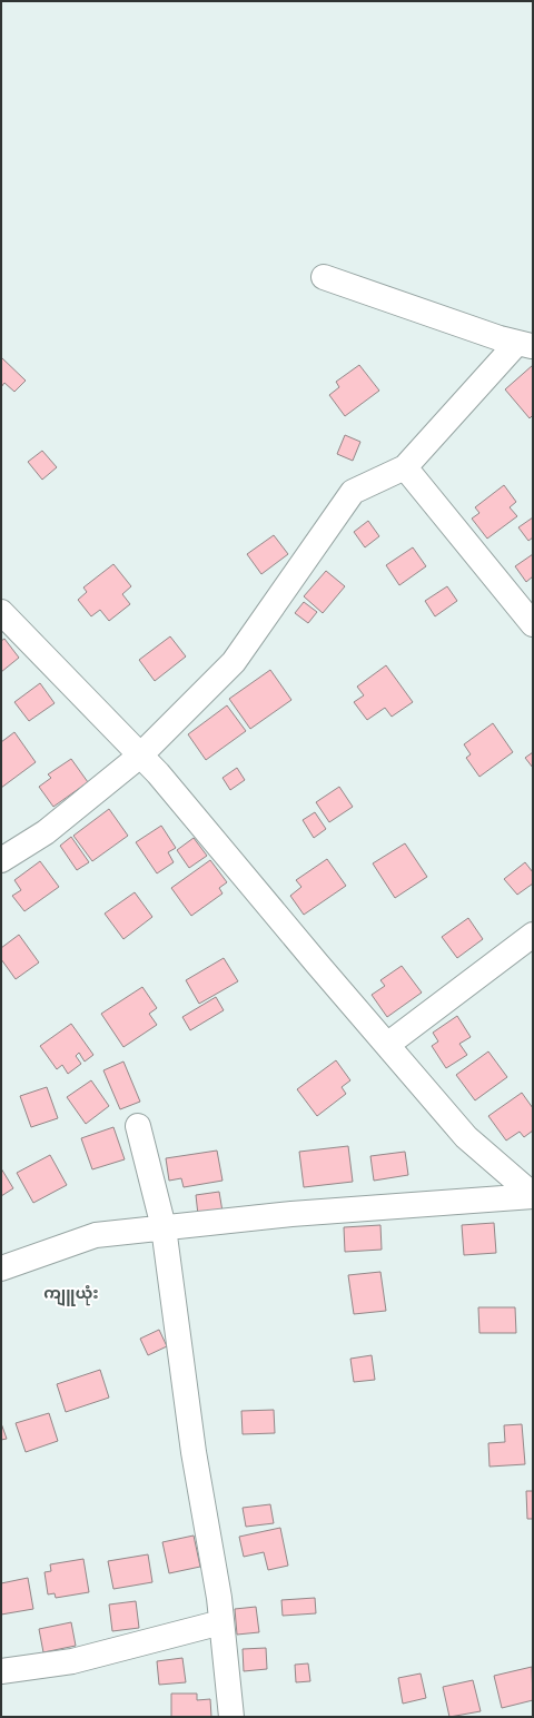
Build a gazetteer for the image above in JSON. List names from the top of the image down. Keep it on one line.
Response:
{"districts":["ကျူယုံး"]}
